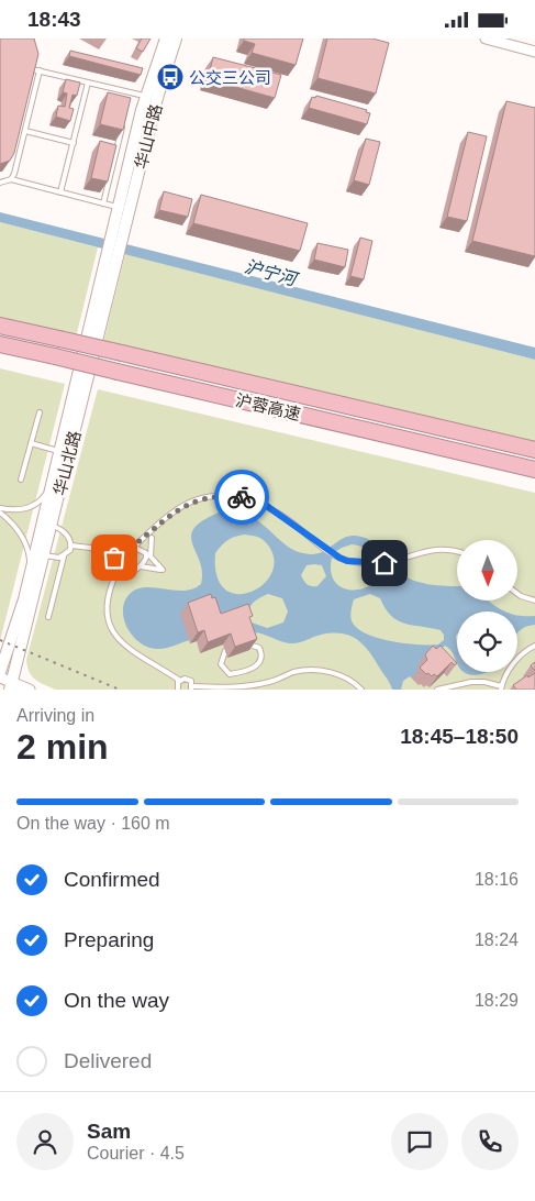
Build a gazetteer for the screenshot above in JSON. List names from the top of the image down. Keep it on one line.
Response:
{"streets":{"highway":["沪蓉高速"],"main road":["华山中路","华山北路"]},"crossings":[["华山中路","华山北路"]],"water":["沪宁河"],"places":{"bus stop":["公交三公司"]},"north":"bottom","page":{"status":"18:43","heading":["2 min","Arriving in","18:45–18:50"],"panel":["Sam","Courier · 4.5"],"bar":"On the way · 160 m","list":[["Confirmed","18:16"],["Preparing","18:24"],["On the way","18:29"],"Delivered"]}}
